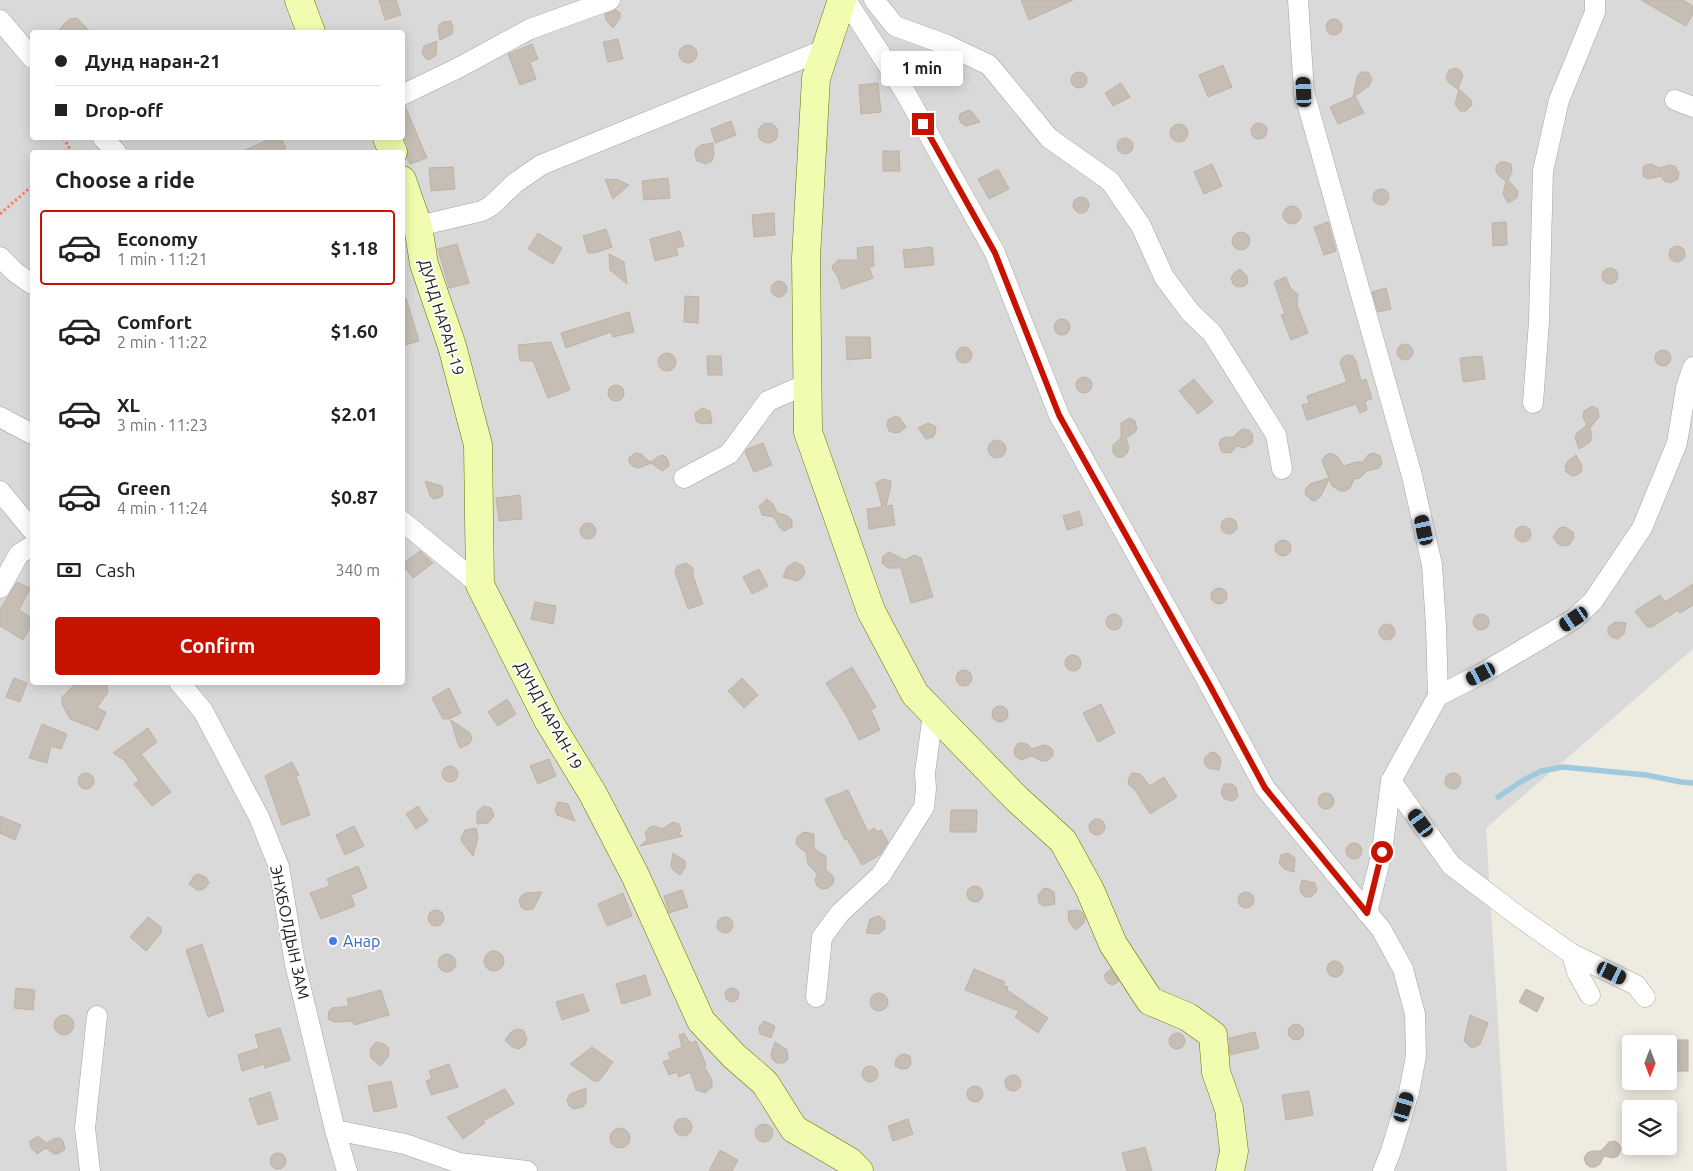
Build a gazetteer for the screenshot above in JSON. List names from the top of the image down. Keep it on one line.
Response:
{"streets":{"street":["ДУНД НАРАН-19","ЭНХБОЛДЫН ЗАМ"]},"places":["Анар"],"north":"bottom","page":{"banner":["Дунд наран-21","Drop-off"],"bubble":"1 min","heading":"Choose a ride","list":[{"name":"Economy","note":"1 min · 11:21","value":"$1.18"},{"name":"Comfort","note":"2 min · 11:22","value":"$1.60"},{"name":"XL","note":"3 min · 11:23","value":"$2.01"},{"name":"Green","note":"4 min · 11:24","value":"$0.87"}],"pay":["Cash","340 m"],"buttons":"Confirm"}}
